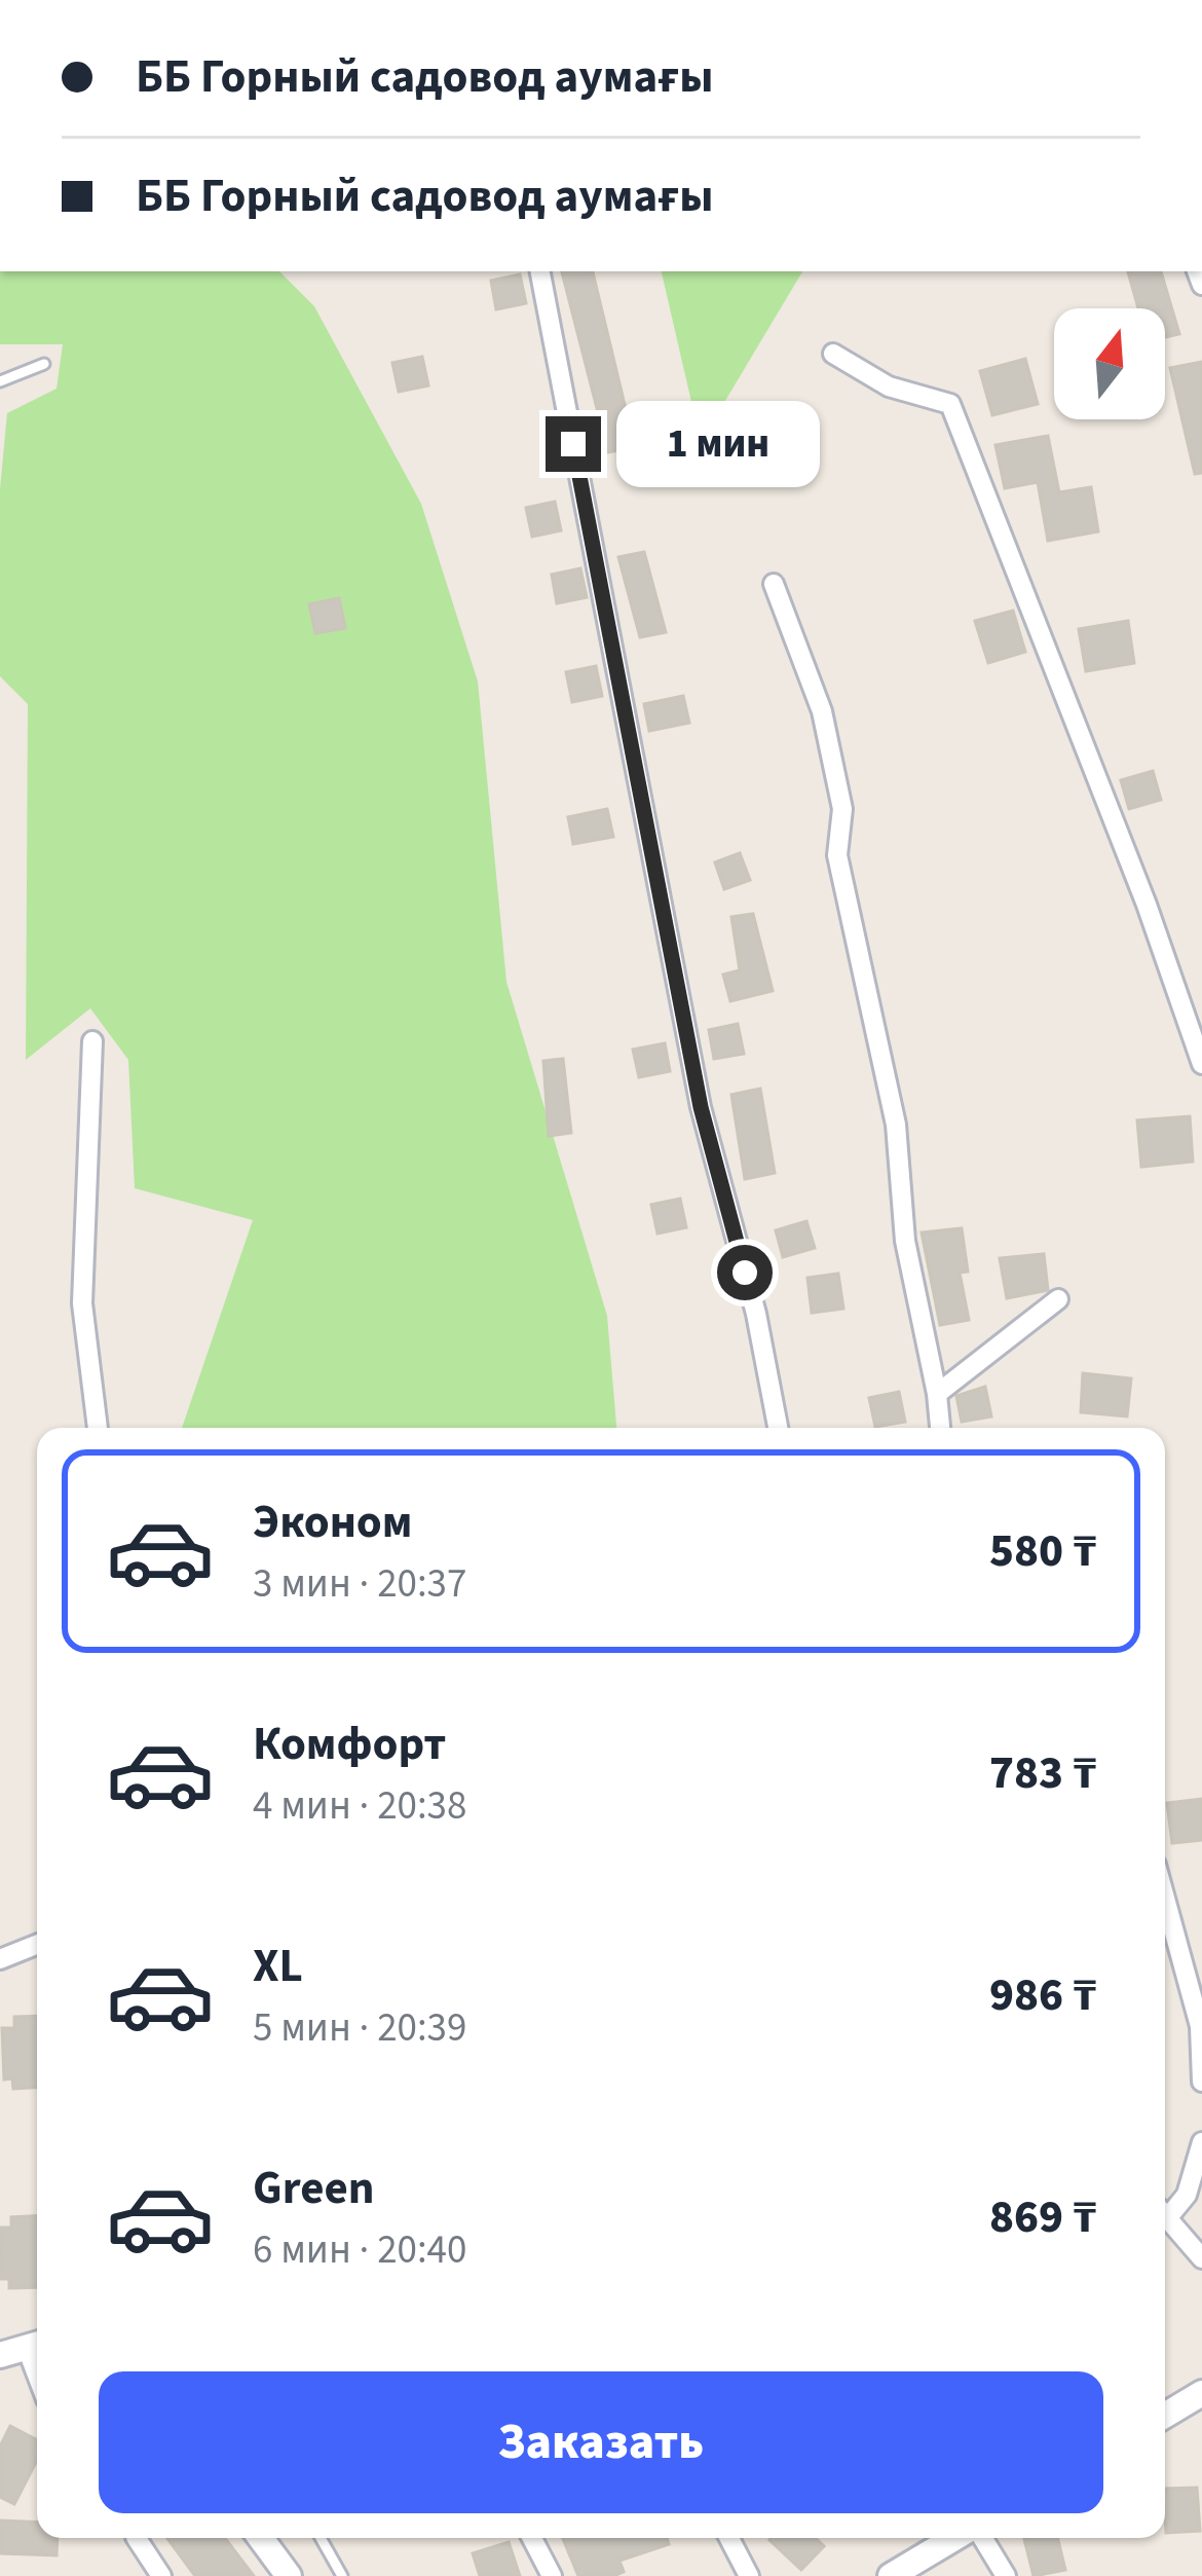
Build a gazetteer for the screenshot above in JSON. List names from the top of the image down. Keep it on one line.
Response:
{"north":"top","page":{"banner":["ББ Горный садовод аумағы","ББ Горный садовод аумағы"],"bubble":"1 мин","list":[{"name":"Эконом","note":"3 мин · 20:37","value":"580 ₸"},{"name":"Комфорт","note":"4 мин · 20:38","value":"783 ₸"},{"name":"XL","note":"5 мин · 20:39","value":"986 ₸"},{"name":"Green","note":"6 мин · 20:40","value":"869 ₸"}],"buttons":"Заказать"}}
